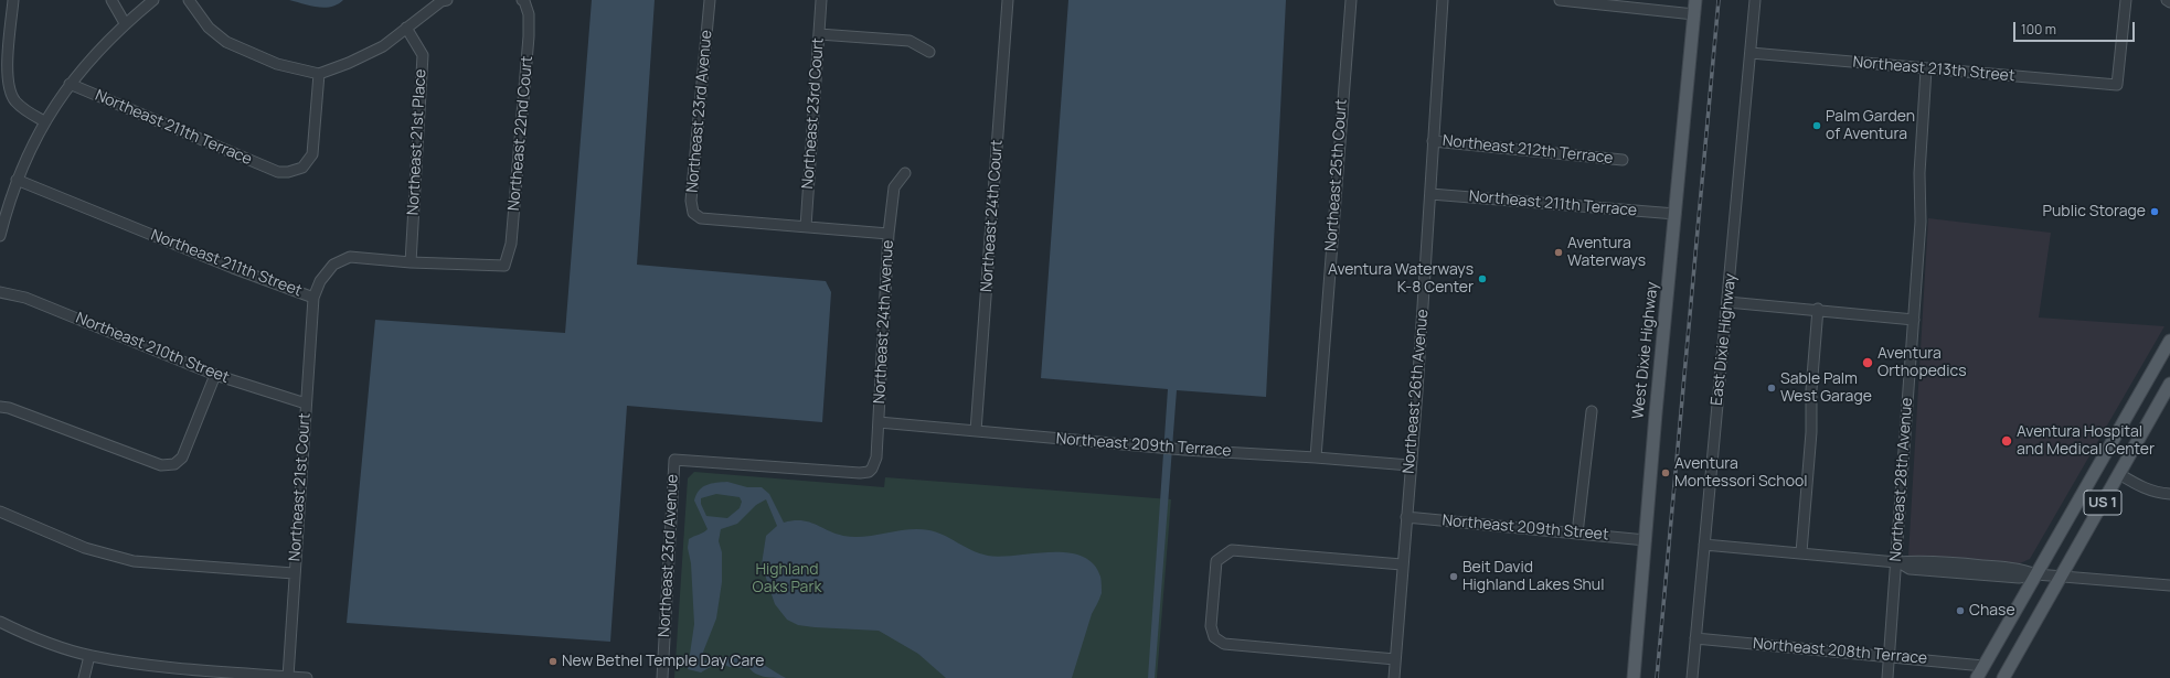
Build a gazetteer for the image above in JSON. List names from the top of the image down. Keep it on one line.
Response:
{"streets":{"main road":["West Dixie Highway","US 1"],"street":["Northeast 213th Street","Northeast 23rd Avenue","Northeast 23rd Court","Northeast 211th Terrace","Northeast 22nd Court","Northeast 21st Place","Northeast 212th Terrace","Northeast 25th Court","Northeast 24th Court","Northeast 211th Street","Northeast 24th Avenue","East Dixie Highway","Northeast 210th Street","Northeast 26th Avenue","Northeast 209th Terrace","Northeast 28th Avenue","Northeast 21st Court","Northeast 209th Street","Northeast 208th Terrace"]},"crossings":[["Northeast 213th Street","East Dixie Highway"],["Northeast 213th Street","Northeast 28th Avenue"],["Northeast 23rd Avenue","Northeast 23rd Court"],["Northeast 23rd Avenue","Northeast 24th Avenue"],["Northeast 211th Terrace","West Dixie Highway"],["Northeast 211th Terrace","Northeast 26th Avenue"],["Northeast 22nd Court","Northeast 211th Street"],["Northeast 21st Place","Northeast 211th Street"],["Northeast 212th Terrace","Northeast 26th Avenue"],["Northeast 25th Court","Northeast 209th Terrace"],["Northeast 24th Court","Northeast 209th Terrace"],["Northeast 211th Street","Northeast 21st Court"],["Northeast 24th Avenue","Northeast 209th Terrace"],["East Dixie Highway","Northeast 208th Terrace"],["Northeast 210th Street","Northeast 21st Court"],["West Dixie Highway","Northeast 209th Street"],["Northeast 26th Avenue","Northeast 209th Terrace"],["Northeast 26th Avenue","Northeast 209th Street"],["Northeast 28th Avenue","Northeast 208th Terrace"],["US 1","Northeast 208th Terrace"]],"parks":["Highland Oaks Park"],"places":["Palm Garden of Aventura","Public Storage","Aventura Waterways","Aventura Waterways K-8 Center","Aventura Orthopedics","Sable Palm West Garage","Aventura Hospital and Medical Center","Aventura Montessori School","Beit David Highland Lakes Shul","Chase","New Bethel Temple Day Care"],"scale_bar":"100 m"}
